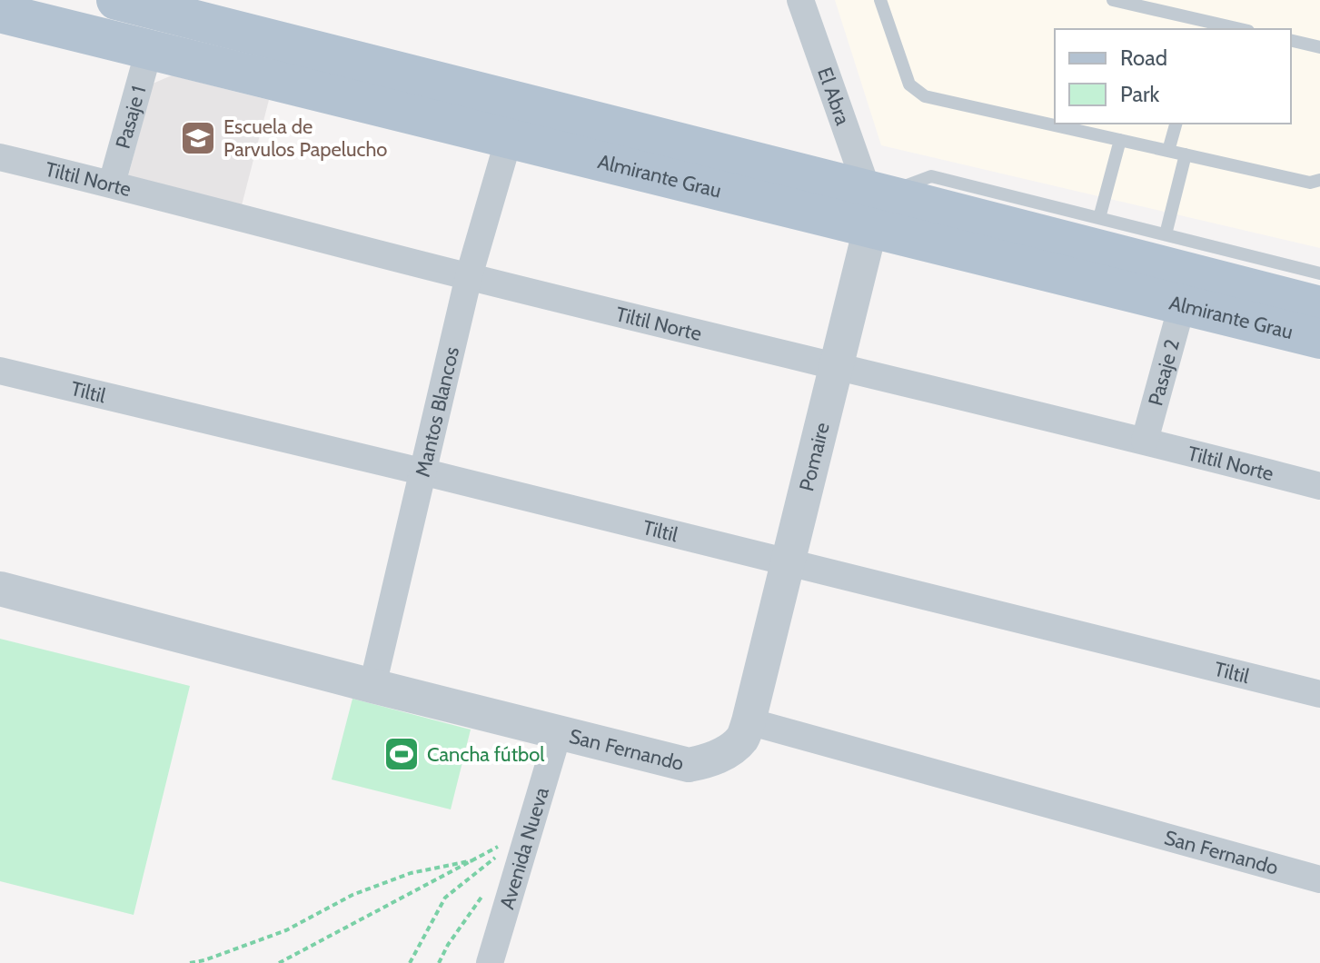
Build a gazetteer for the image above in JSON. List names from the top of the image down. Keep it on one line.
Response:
{"streets":{"main road":["Almirante Grau"],"street":["El Abra","Pasaje 1","Tiltil Norte","Pasaje 2","Tiltil","Mantos Blancos","Pomaire","San Fernando","Avenida Nueva"]},"crossings":[["El Abra","Almirante Grau"],["El Abra","Pomaire"],["Pasaje 1","Almirante Grau"],["Pasaje 1","Tiltil Norte"],["Almirante Grau","Pasaje 2"],["Almirante Grau","Mantos Blancos"],["Almirante Grau","Pomaire"],["Tiltil Norte","Pasaje 2"],["Tiltil Norte","Mantos Blancos"],["Tiltil Norte","Pomaire"],["Tiltil","Mantos Blancos"],["Tiltil","Pomaire"],["Mantos Blancos","San Fernando"],["Pomaire","San Fernando"],["San Fernando","Avenida Nueva"]],"places":{"school or university":["Escuela de Parvulos Papelucho"],"sports":["Cancha fútbol"]},"legend":["Road","Park"]}
